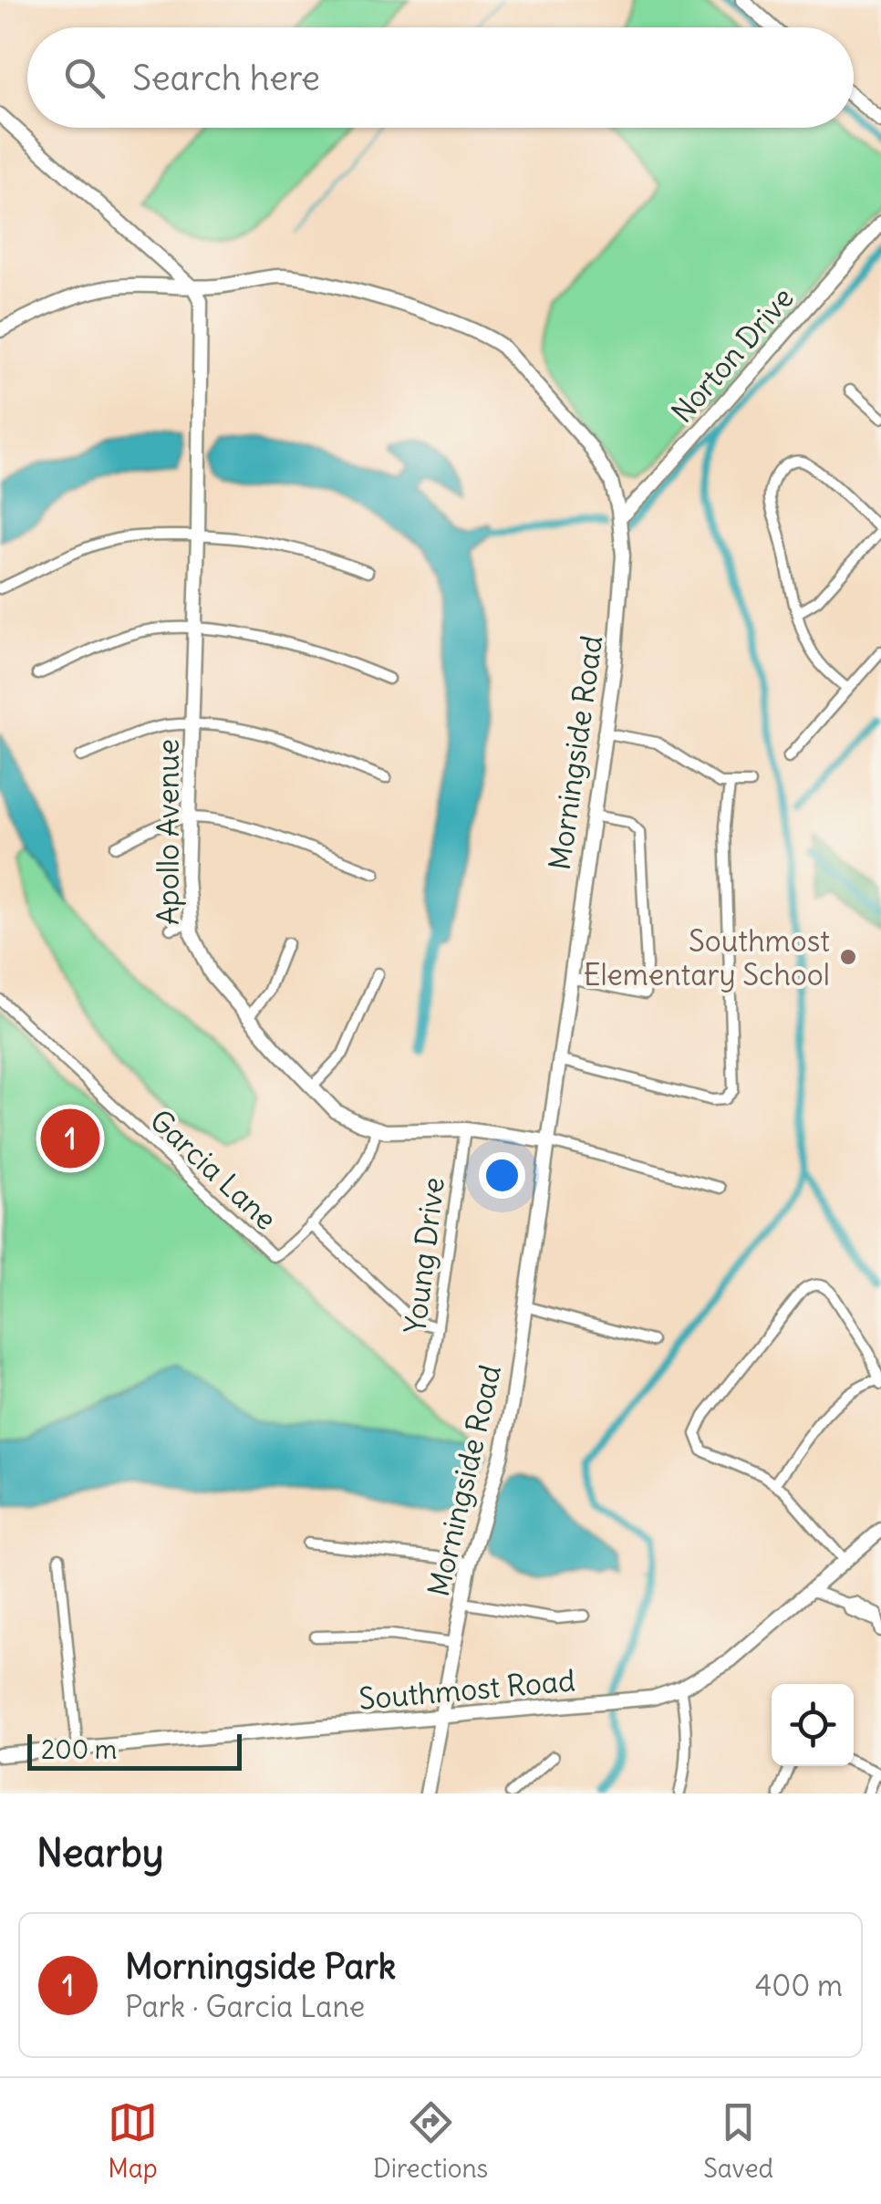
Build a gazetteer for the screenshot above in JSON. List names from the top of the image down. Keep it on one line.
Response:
{"streets":{"street":["Norton Drive","Morningside Road","Apollo Avenue","Garcia Lane","Young Drive","Southmost Road"]},"crossings":[["Norton Drive","Morningside Road"],["Morningside Road","Apollo Avenue"],["Morningside Road","Southmost Road"],["Apollo Avenue","Garcia Lane"],["Apollo Avenue","Young Drive"]],"places":["Southmost Elementary School"],"scale_bar":"200 m","page":{"search":"Search here","pins":"1","scale":"200 m","heading":"Nearby","list":[{"mark":"1","name":"Morningside Park","note":"Park · Garcia Lane","value":"400 m"}],"nav":["Map","Directions","Saved"]}}
